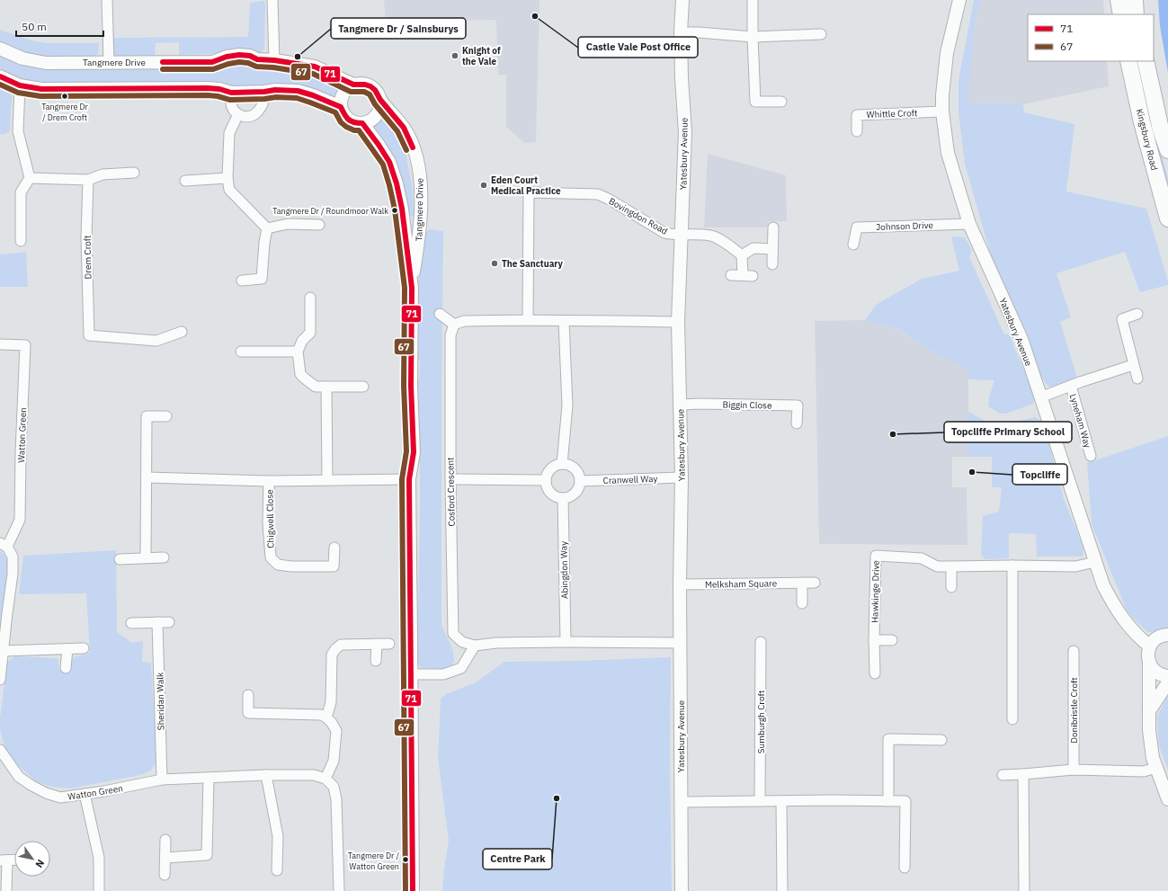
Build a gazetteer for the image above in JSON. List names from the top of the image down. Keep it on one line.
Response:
{"streets":{"highway":["Kingsbury Road"],"street":["Tangmere Drive","Whittle Croft","Yatesbury Avenue","Bovingdon Road","Johnson Drive","Drem Croft","Biggin Close","Lyneham Way","Watton Green","Cranwell Way","Cosford Crescent","Chigwell Close","Abingdon Way","Melksham Square","Hawkinge Drive","Sheridan Walk","Donibristle Croft","Sumburgh Croft"]},"crossings":[["Tangmere Drive","Chigwell Close"],["Whittle Croft","Yatesbury Avenue"],["Yatesbury Avenue","Bovingdon Road"],["Yatesbury Avenue","Johnson Drive"],["Yatesbury Avenue","Biggin Close"],["Yatesbury Avenue","Lyneham Way"],["Yatesbury Avenue","Cranwell Way"],["Yatesbury Avenue","Melksham Square"],["Yatesbury Avenue","Hawkinge Drive"],["Watton Green","Sheridan Walk"],["Cranwell Way","Abingdon Way"]],"places":["Castle Vale Post Office","Knight of the Vale","Tangmere Dr / Sainsburys","Tangmere Dr / Drem Croft","Eden Court Medical Practice","Tangmere Dr / Roundmoor Walk","The Sanctuary","Topcliffe Primary School","Topcliffe","Centre Park","Tangmere Dr / Watton Green"],"lines":["transit line 71","transit line 67"],"legend":["71","67"],"scale_bar":"50 m","north":"bottom right"}
